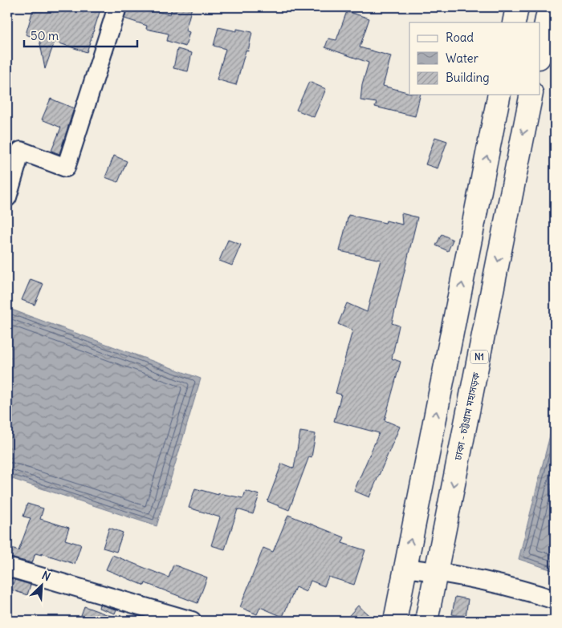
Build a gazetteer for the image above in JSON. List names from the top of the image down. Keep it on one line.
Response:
{"streets":{"highway":["N1","ঢাকা - চট্টগ্রাম মহাসড়ক"]},"legend":["Road","Water","Building"],"scale_bar":"50 m","north":"top right"}
